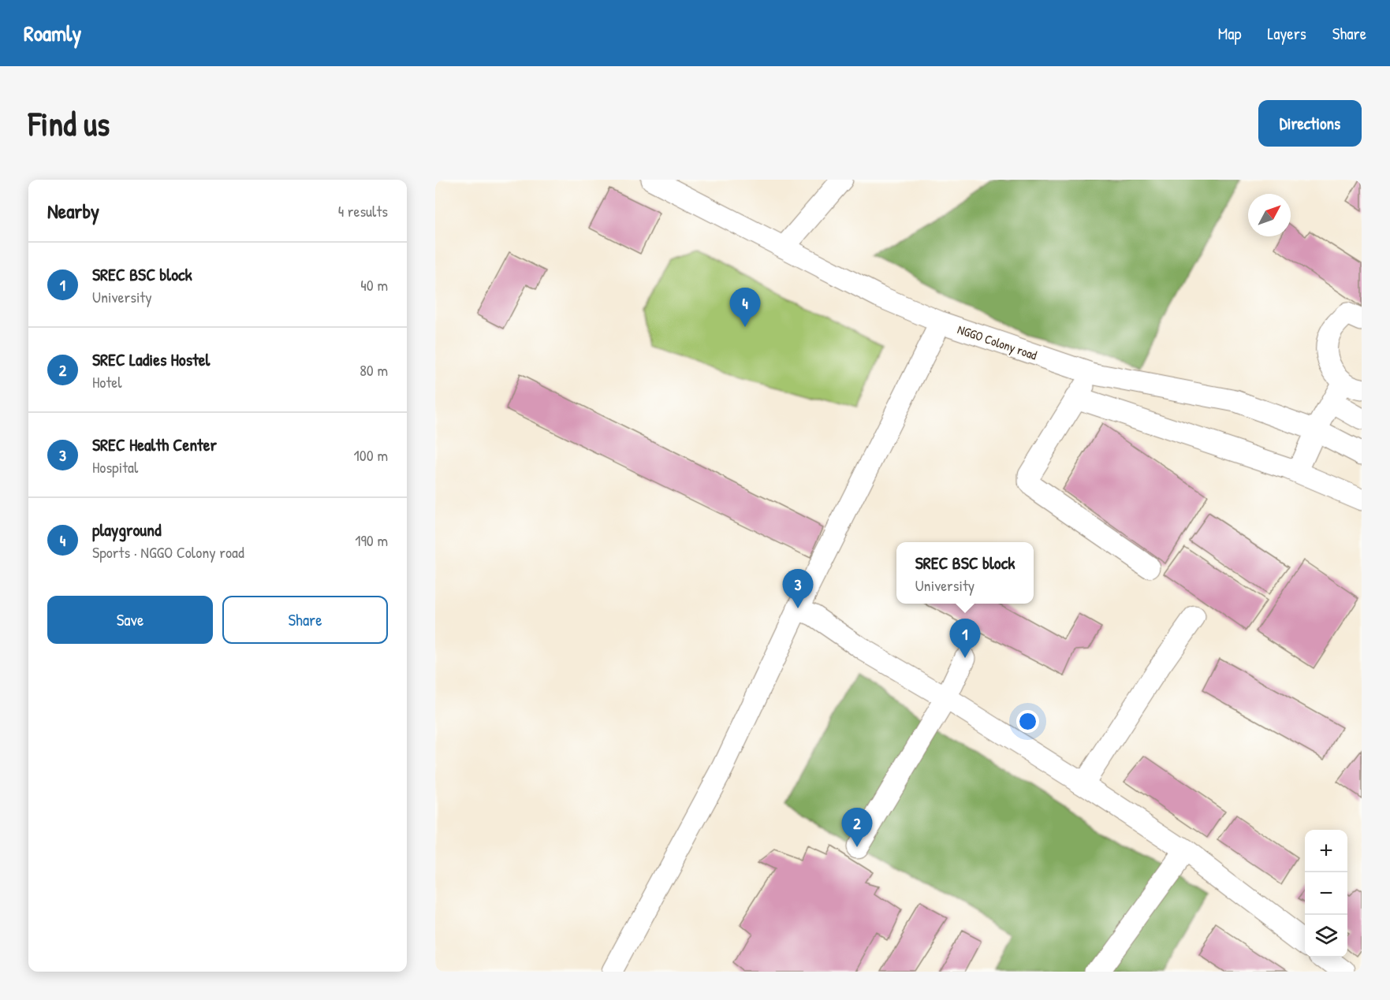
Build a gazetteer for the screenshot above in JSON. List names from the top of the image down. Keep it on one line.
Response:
{"streets":{"street":["NGGO Colony road"]},"north":"top right","page":{"header":"Roamly","nav":["Map","Layers","Share"],"buttons":["Directions",["Save","Share"]],"title":"Find us","heading":["Nearby","4 results"],"list":[{"mark":"1","name":"SREC BSC block","note":"University","value":"40 m"},{"mark":"2","name":"SREC Ladies Hostel","note":"Hotel","value":"80 m"},{"mark":"3","name":"SREC Health Center","note":"Hospital","value":"100 m"},{"mark":"4","name":"playground","note":"Sports · NGGO Colony road","value":"190 m"}],"pins":["4","3","1","2"],"popup":["SREC BSC block","University"],"map_buttons":["+","−"]}}
